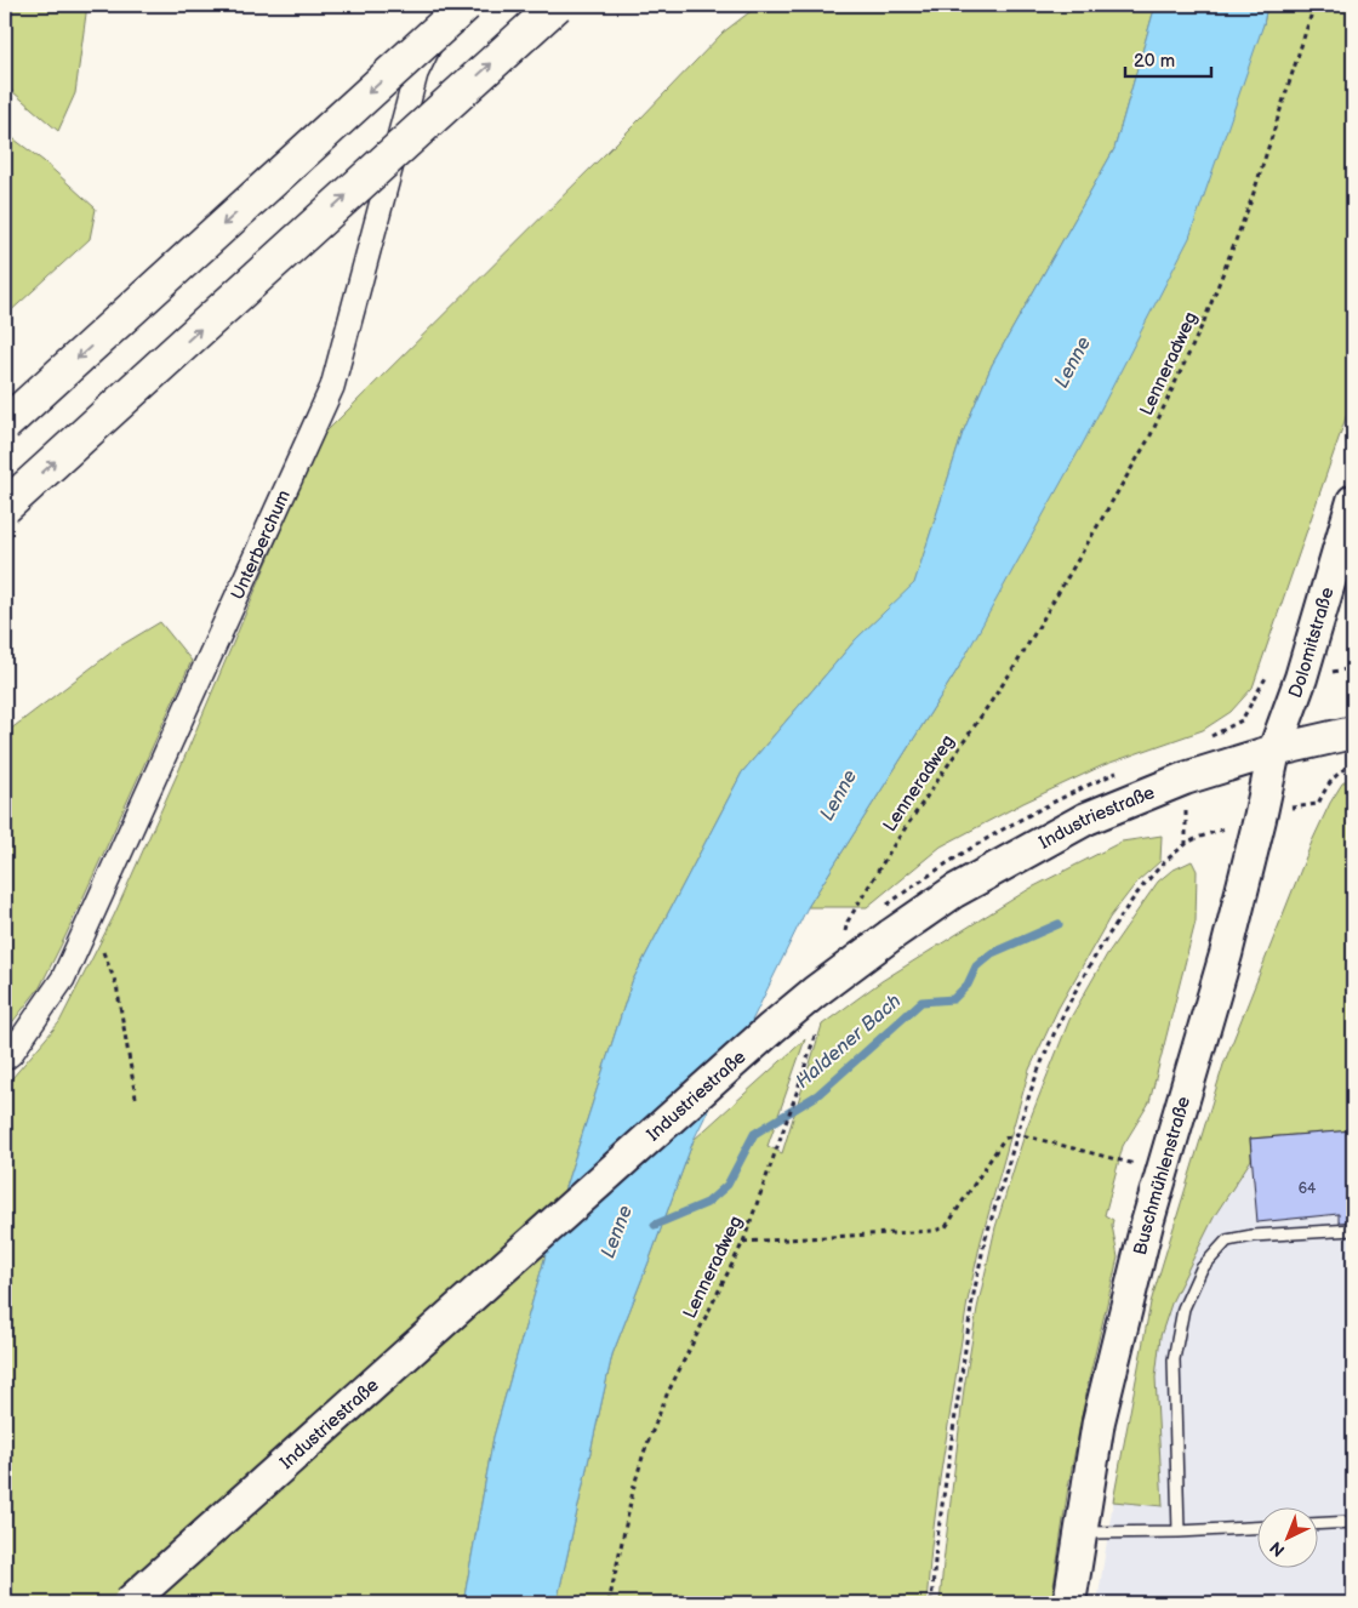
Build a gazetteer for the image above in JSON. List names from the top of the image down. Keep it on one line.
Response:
{"streets":{"main road":["Dolomitstraße","Industriestraße","Buschmühlenstraße"],"street":["Unterberchum"],"path":["Lenneradweg"]},"crossings":[["Dolomitstraße","Industriestraße"],["Dolomitstraße","Buschmühlenstraße"],["Industriestraße","Buschmühlenstraße"]],"water":["Lenne","Haldener Bach"],"house_numbers":["64"],"scale_bar":"20 m","north":"bottom left"}
